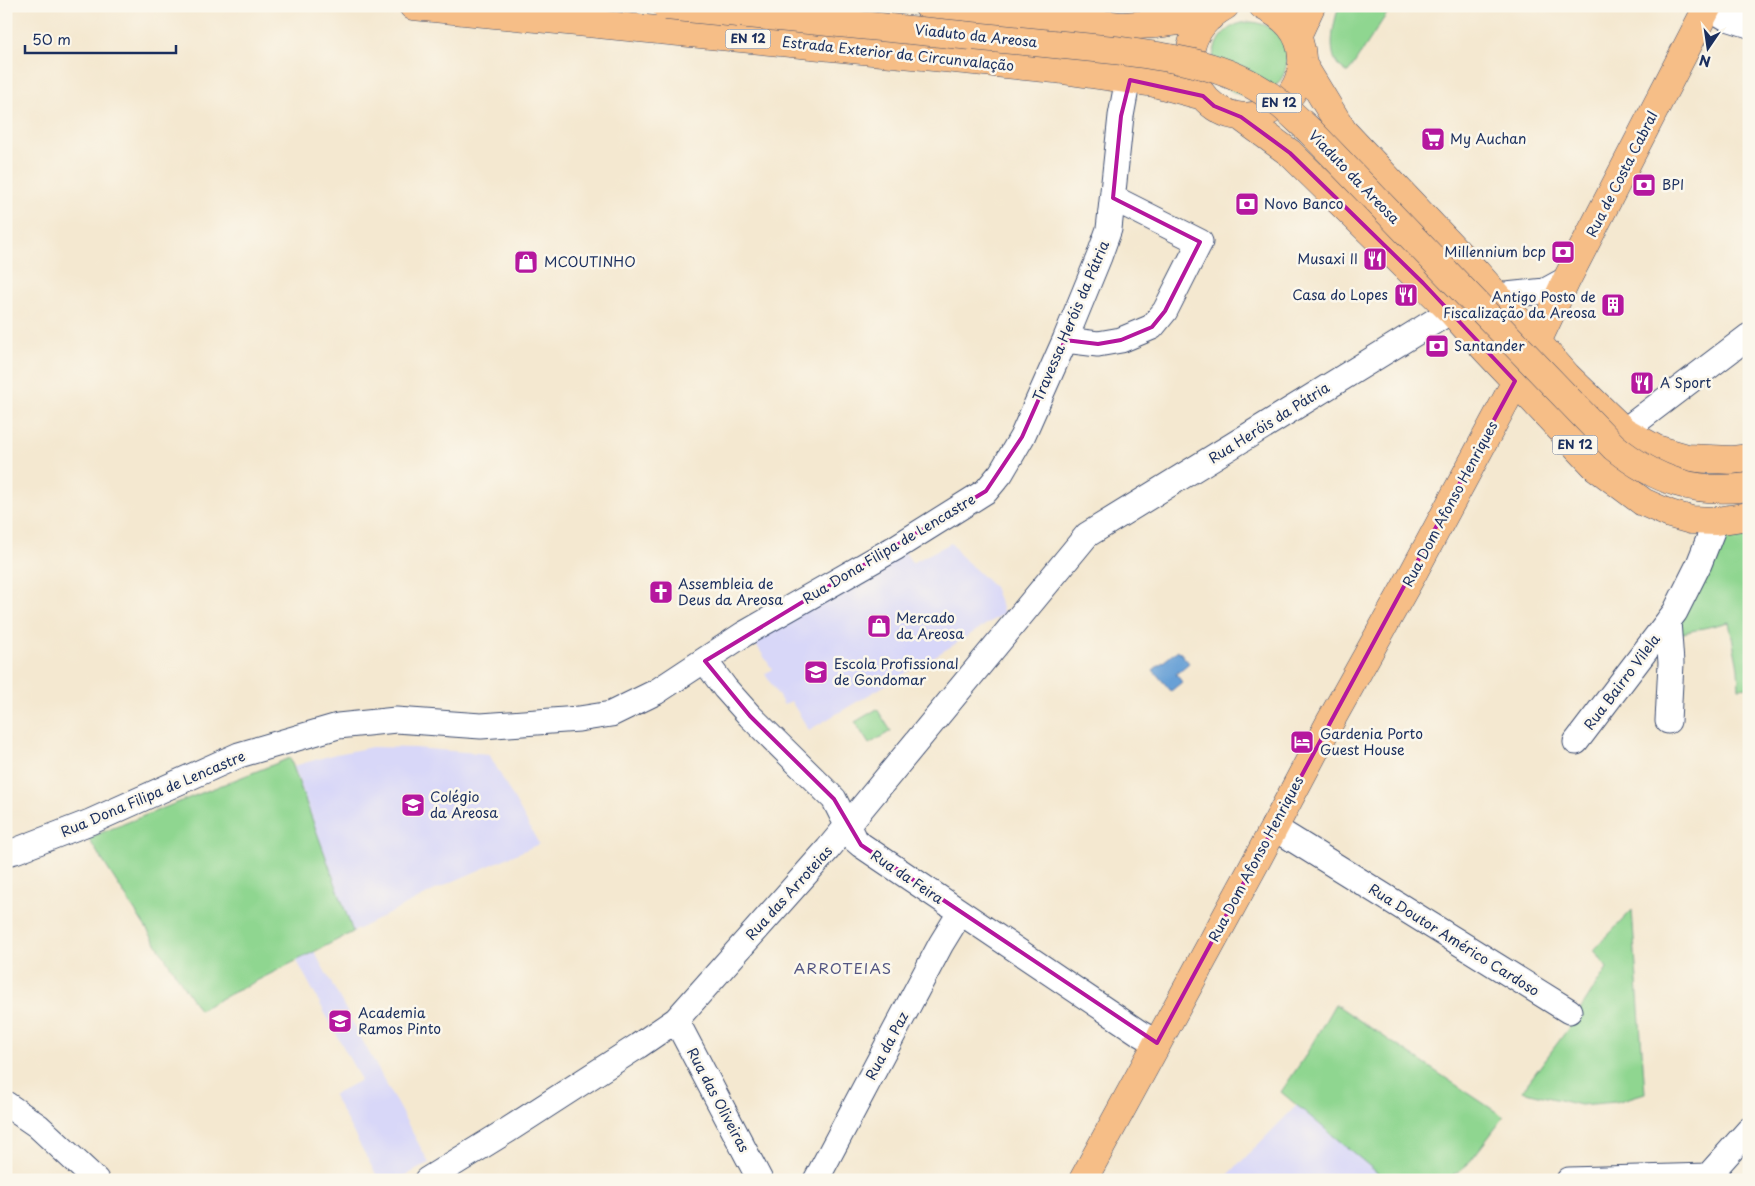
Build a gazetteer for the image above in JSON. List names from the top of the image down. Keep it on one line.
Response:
{"streets":{"main road":["Viaduto da Areosa","EN 12","Estrada Exterior da Circunvalação","Rua de Costa Cabral","Rua Dom Afonso Henriques"],"street":["Travessa Heróis da Pátria","Rua Heróis da Pátria","Rua Dona Filipa de Lencastre","Rua Bairro Vilela","Rua da Feira","Rua das Arroteias","Rua Doutor Américo Cardoso","Rua da Paz","Rua das Oliveiras"]},"crossings":[["EN 12","Estrada Exterior da Circunvalação"],["EN 12","Rua de Costa Cabral"],["EN 12","Rua Heróis da Pátria"],["EN 12","Rua Dom Afonso Henriques"],["EN 12","Rua Bairro Vilela"],["Estrada Exterior da Circunvalação","Travessa Heróis da Pátria"],["Rua de Costa Cabral","Rua Heróis da Pátria"],["Rua de Costa Cabral","Rua Dom Afonso Henriques"],["Travessa Heróis da Pátria","Rua Dona Filipa de Lencastre"],["Rua Heróis da Pátria","Rua das Arroteias"],["Rua Dom Afonso Henriques","Rua da Feira"],["Rua Dom Afonso Henriques","Rua Doutor Américo Cardoso"],["Rua Dona Filipa de Lencastre","Rua da Feira"],["Rua da Feira","Rua das Arroteias"],["Rua da Feira","Rua da Paz"],["Rua das Arroteias","Rua das Oliveiras"]],"districts":["ARROTEIAS"],"places":{"supermarket":["My Auchan"],"bank":["BPI","Novo Banco","Millennium bcp","Santander"],"restaurant":["Musaxi II","Casa do Lopes","A Sport"],"shop":["MCOUTINHO","Mercado da Areosa"],"building":["Antigo Posto de Fiscalização da Areosa"],"church":["Assembleia de Deus da Areosa"],"school or university":["Escola Profissional de Gondomar","Colégio da Areosa","Academia Ramos Pinto"],"hotel":["Gardenia Porto Guest House"]},"scale_bar":"50 m","north":"bottom"}
